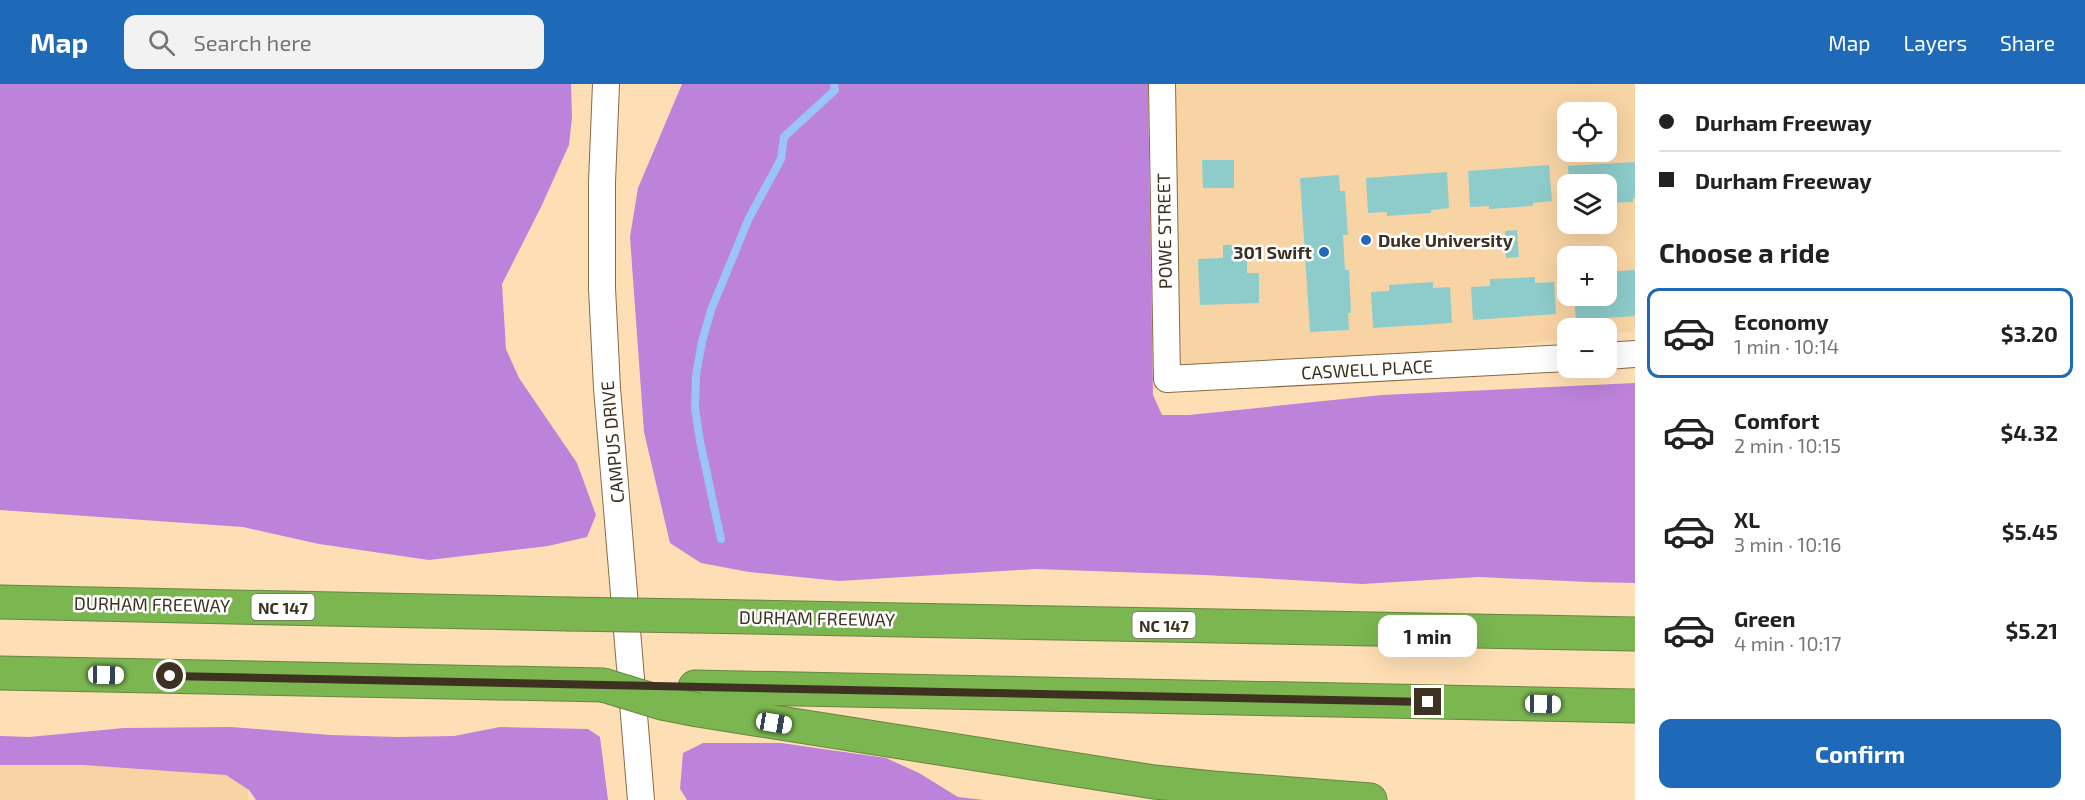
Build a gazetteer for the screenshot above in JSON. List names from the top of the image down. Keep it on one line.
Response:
{"streets":{"highway":["DURHAM FREEWAY","NC 147"],"street":["POWE STREET","CASWELL PLACE","CAMPUS DRIVE"]},"crossings":[["POWE STREET","CASWELL PLACE"]],"places":["Duke University","301 Swift"],"page":{"header":"Map","search":"Search here","nav":["Map","Layers","Share"],"banner":["Durham Freeway","Durham Freeway"],"map_buttons":["+","−"],"heading":"Choose a ride","list":[{"name":"Economy","note":"1 min · 10:14","value":"$3.20"},{"name":"Comfort","note":"2 min · 10:15","value":"$4.32"},{"name":"XL","note":"3 min · 10:16","value":"$5.45"},{"name":"Green","note":"4 min · 10:17","value":"$5.21"}],"bubble":"1 min","buttons":"Confirm"}}
